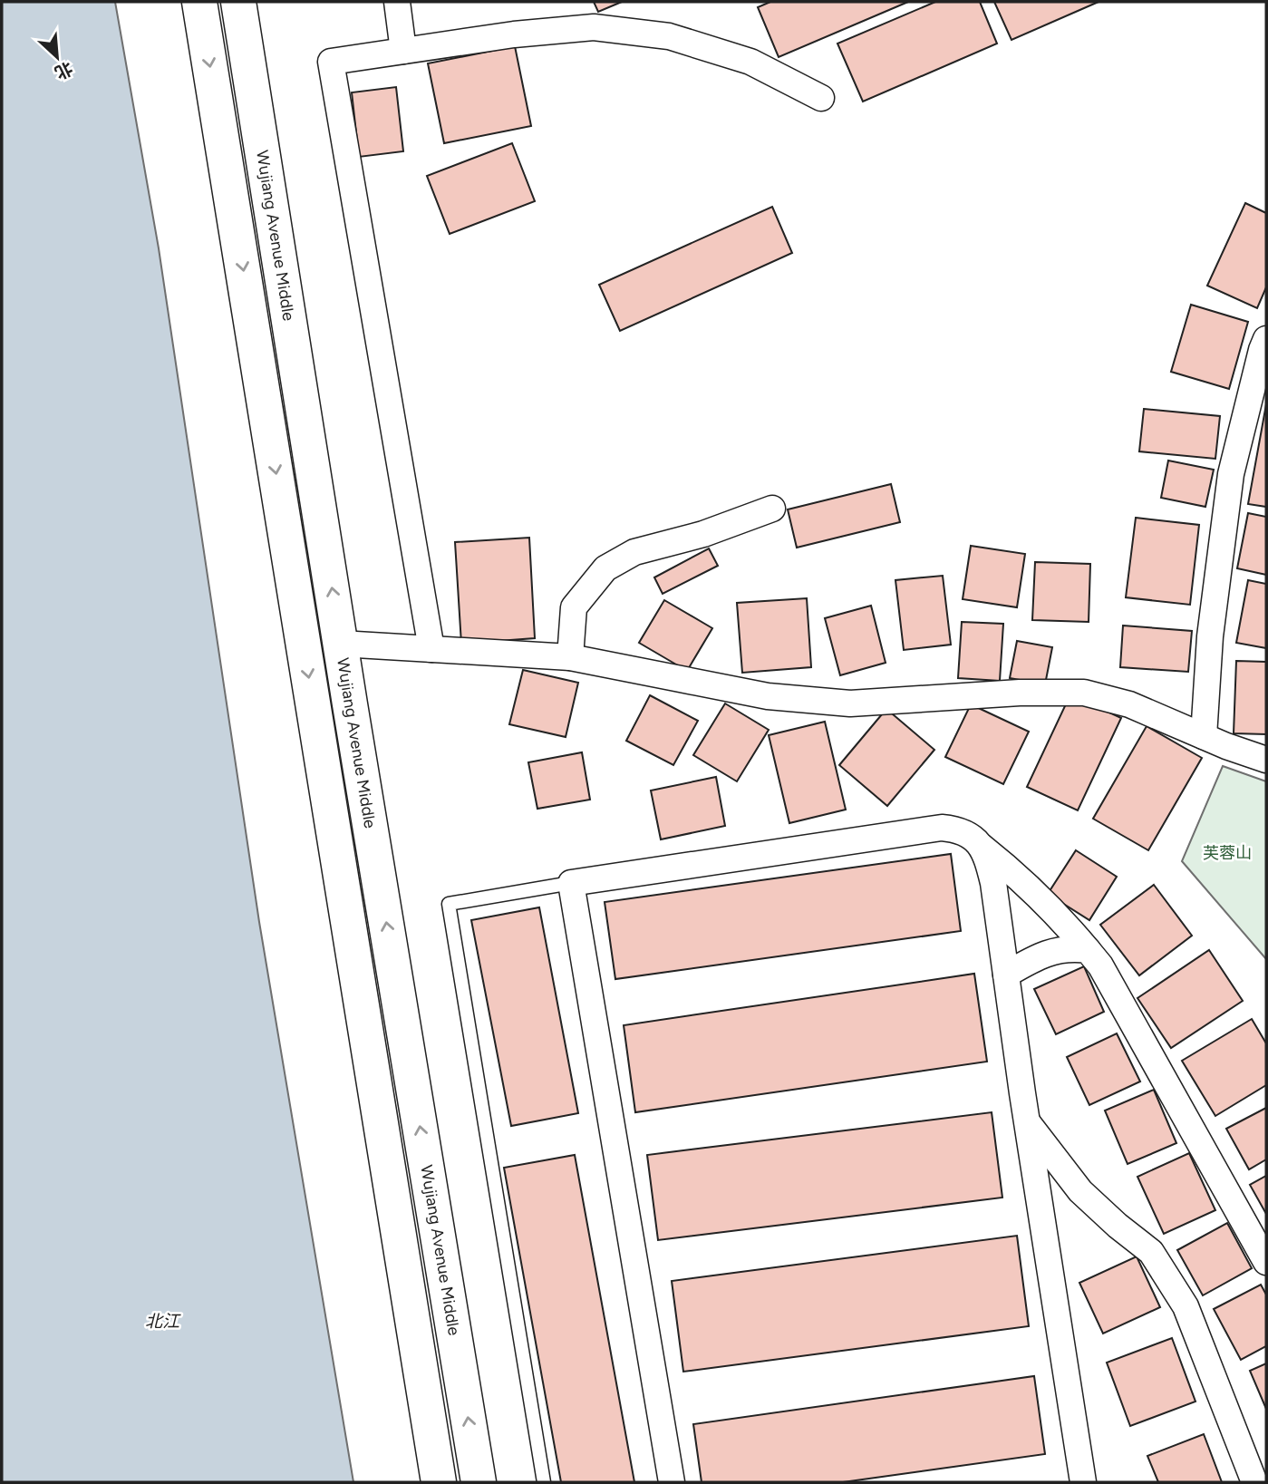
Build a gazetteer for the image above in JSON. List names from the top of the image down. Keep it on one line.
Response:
{"streets":{"main road":["Wujiang Avenue Middle"]},"water":["北江"],"parks":["芙蓉山"],"north":"bottom right"}
